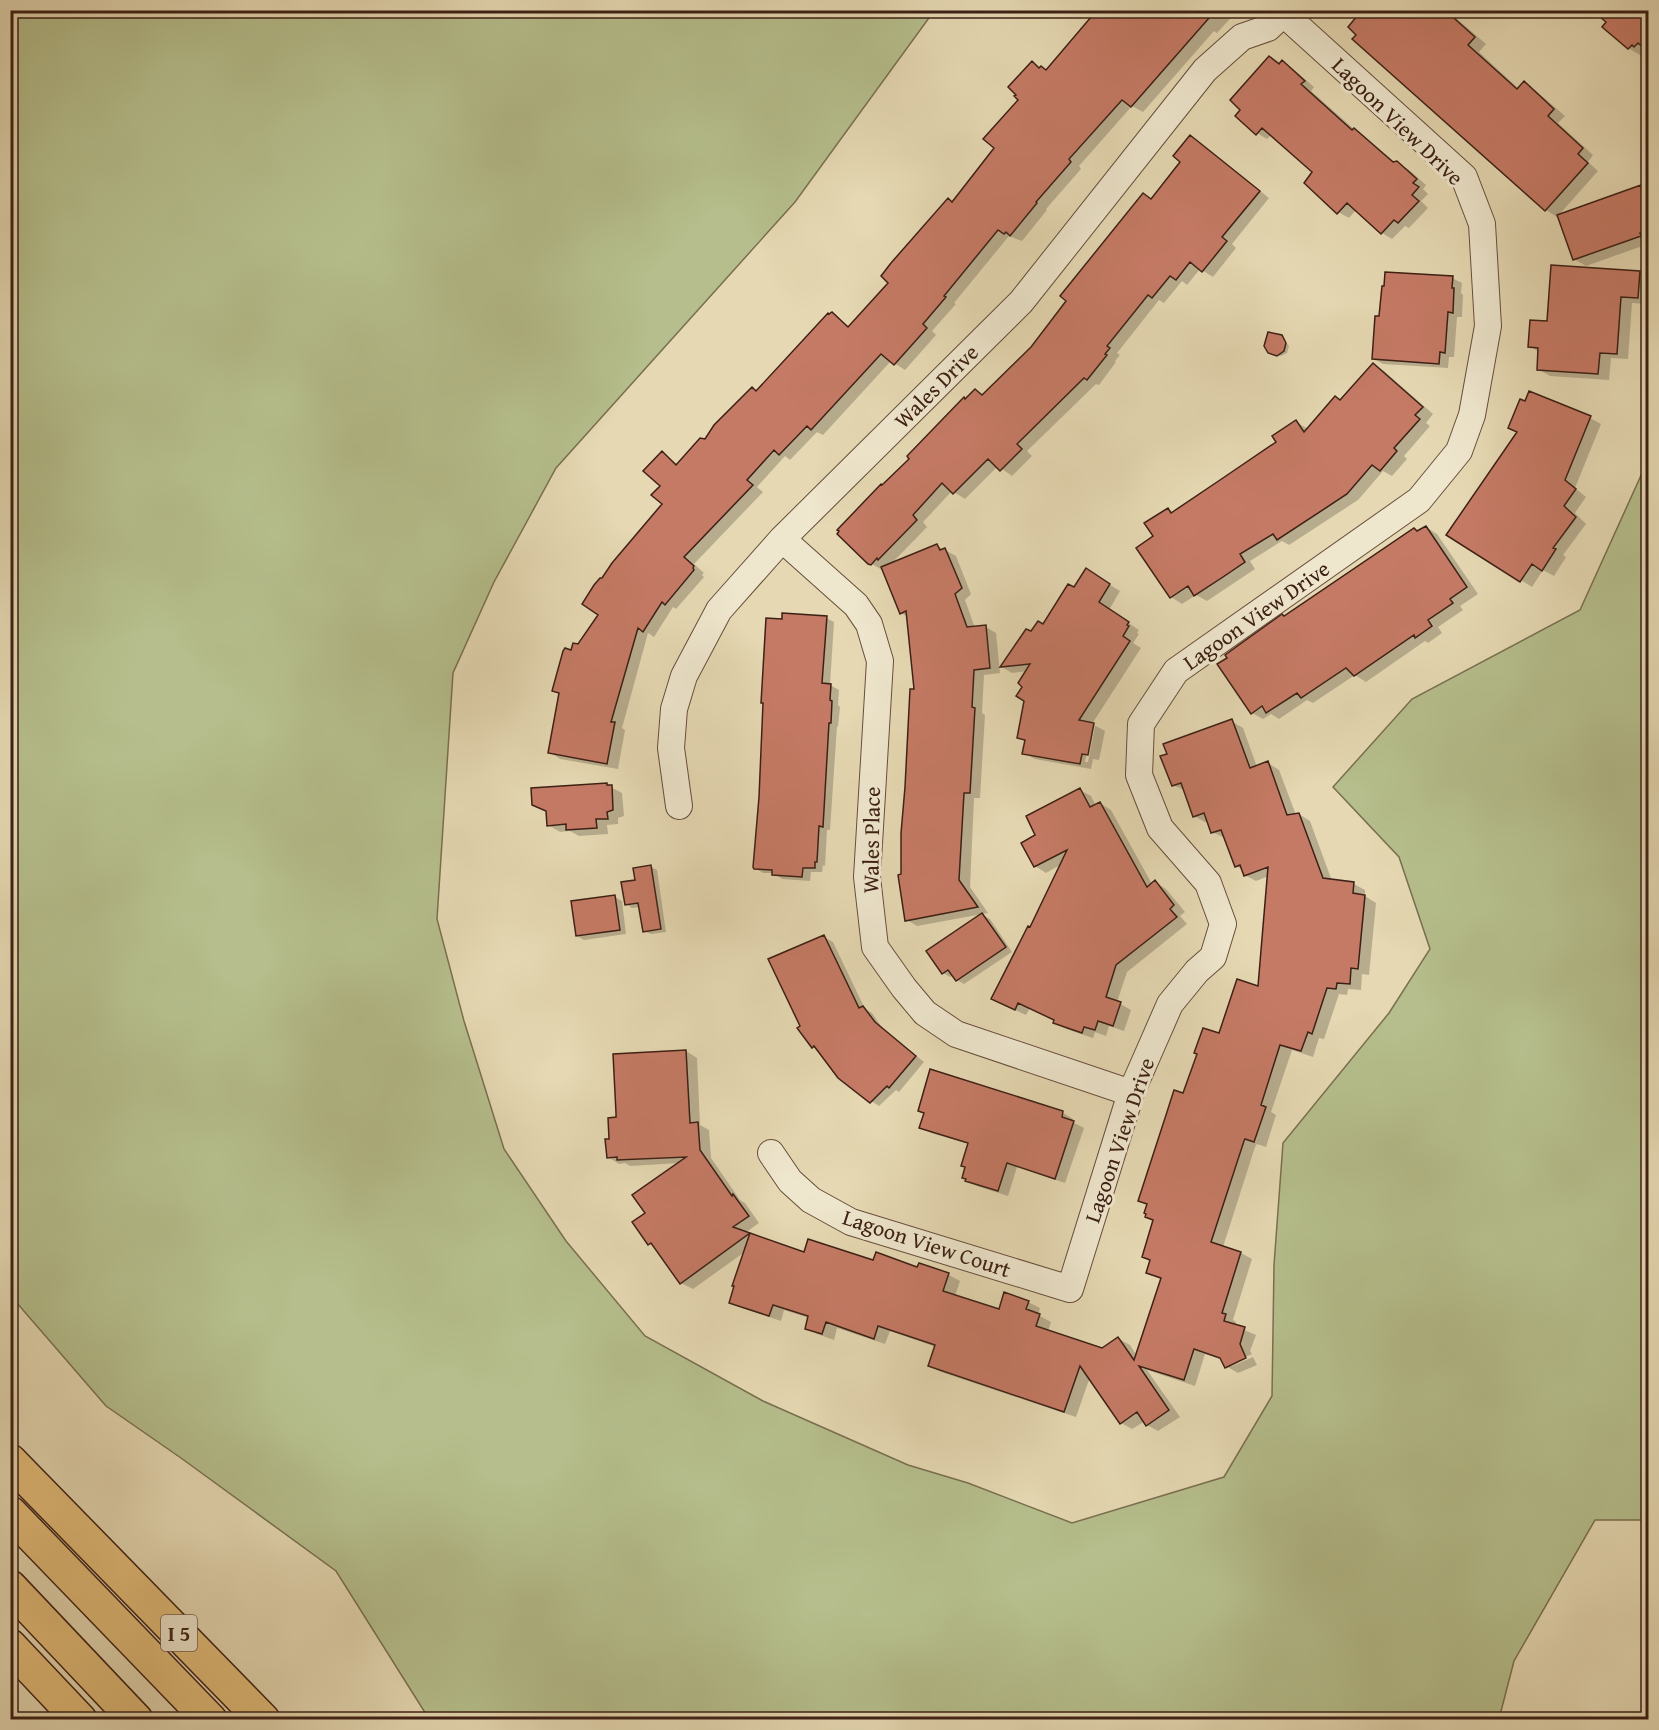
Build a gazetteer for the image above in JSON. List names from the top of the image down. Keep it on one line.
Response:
{"streets":{"highway":["I 5"],"street":["Lagoon View Drive","Wales Drive","Wales Place","Lagoon View Court"]},"crossings":[["Lagoon View Drive","Wales Drive"],["Lagoon View Drive","Wales Place"],["Lagoon View Drive","Lagoon View Court"],["Wales Drive","Wales Place"]]}
